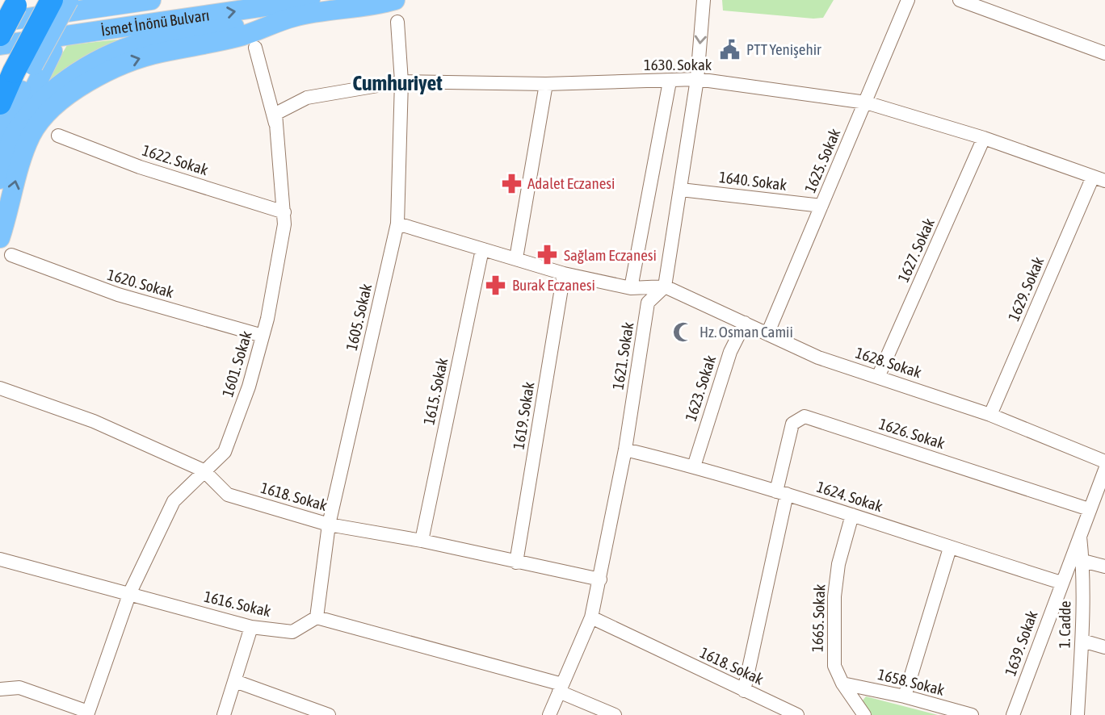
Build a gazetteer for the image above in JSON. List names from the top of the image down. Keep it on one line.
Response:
{"streets":{"main road":["İsmet İnönü Bulvarı"],"street":["1630. Sokak","1622. Sokak","1625. Sokak","1640. Sokak","1627. Sokak","1620. Sokak","1629. Sokak","1605. Sokak","1621. Sokak","1628. Sokak","1601. Sokak","1623. Sokak","1615. Sokak","1619. Sokak","1626. Sokak","1618. Sokak","1624. Sokak","1616. Sokak","1665. Sokak","1. Cadde","1639. Sokak","1658. Sokak"]},"crossings":[["1630. Sokak","1625. Sokak"],["1630. Sokak","1627. Sokak"],["1630. Sokak","1629. Sokak"],["1630. Sokak","1605. Sokak"],["1630. Sokak","1601. Sokak"],["1622. Sokak","1601. Sokak"],["1625. Sokak","1640. Sokak"],["1625. Sokak","1628. Sokak"],["1627. Sokak","1628. Sokak"],["1620. Sokak","1601. Sokak"],["1629. Sokak","1628. Sokak"],["1605. Sokak","1618. Sokak"],["1605. Sokak","1616. Sokak"],["1621. Sokak","1628. Sokak"],["1621. Sokak","1618. Sokak"],["1621. Sokak","1624. Sokak"],["1628. Sokak","1623. Sokak"],["1601. Sokak","1618. Sokak"],["1601. Sokak","1616. Sokak"],["1623. Sokak","1624. Sokak"],["1615. Sokak","1618. Sokak"],["1619. Sokak","1618. Sokak"],["1626. Sokak","1618. Sokak"],["1626. Sokak","1624. Sokak"],["1626. Sokak","1. Cadde"],["1624. Sokak","1665. Sokak"],["1624. Sokak","1. Cadde"],["1624. Sokak","1639. Sokak"],["1665. Sokak","1658. Sokak"],["1. Cadde","1639. Sokak"]],"districts":["Cumhuriyet"],"places":{"public building":["PTT Yenişehir"],"pharmacy":["Adalet Eczanesi","Sağlam Eczanesi","Burak Eczanesi"],"mosque":["Hz. Osman Camii"]}}
